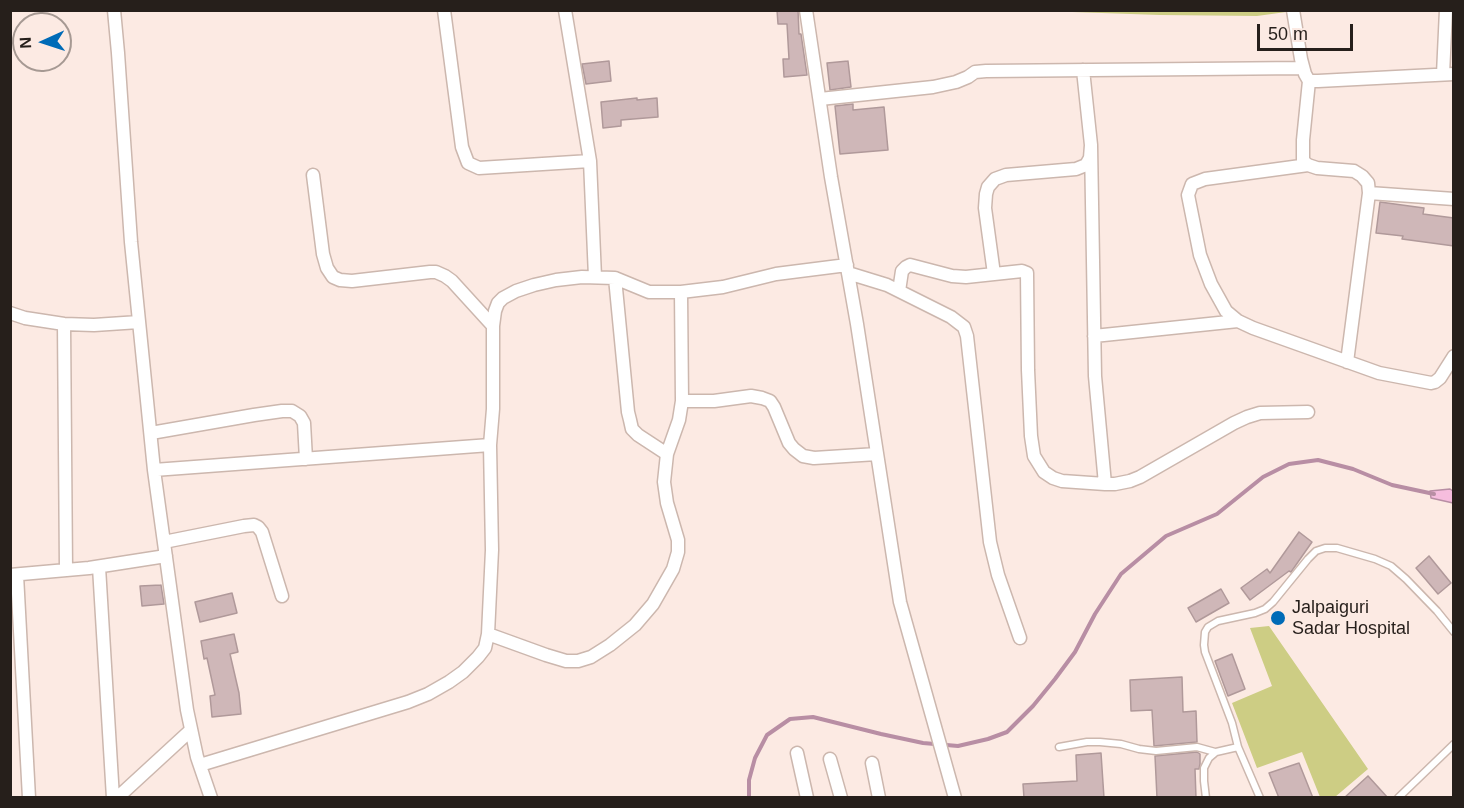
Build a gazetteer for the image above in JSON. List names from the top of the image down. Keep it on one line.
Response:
{"places":["Jalpaiguri Sadar Hospital"],"scale_bar":"50 m","north":"left"}
